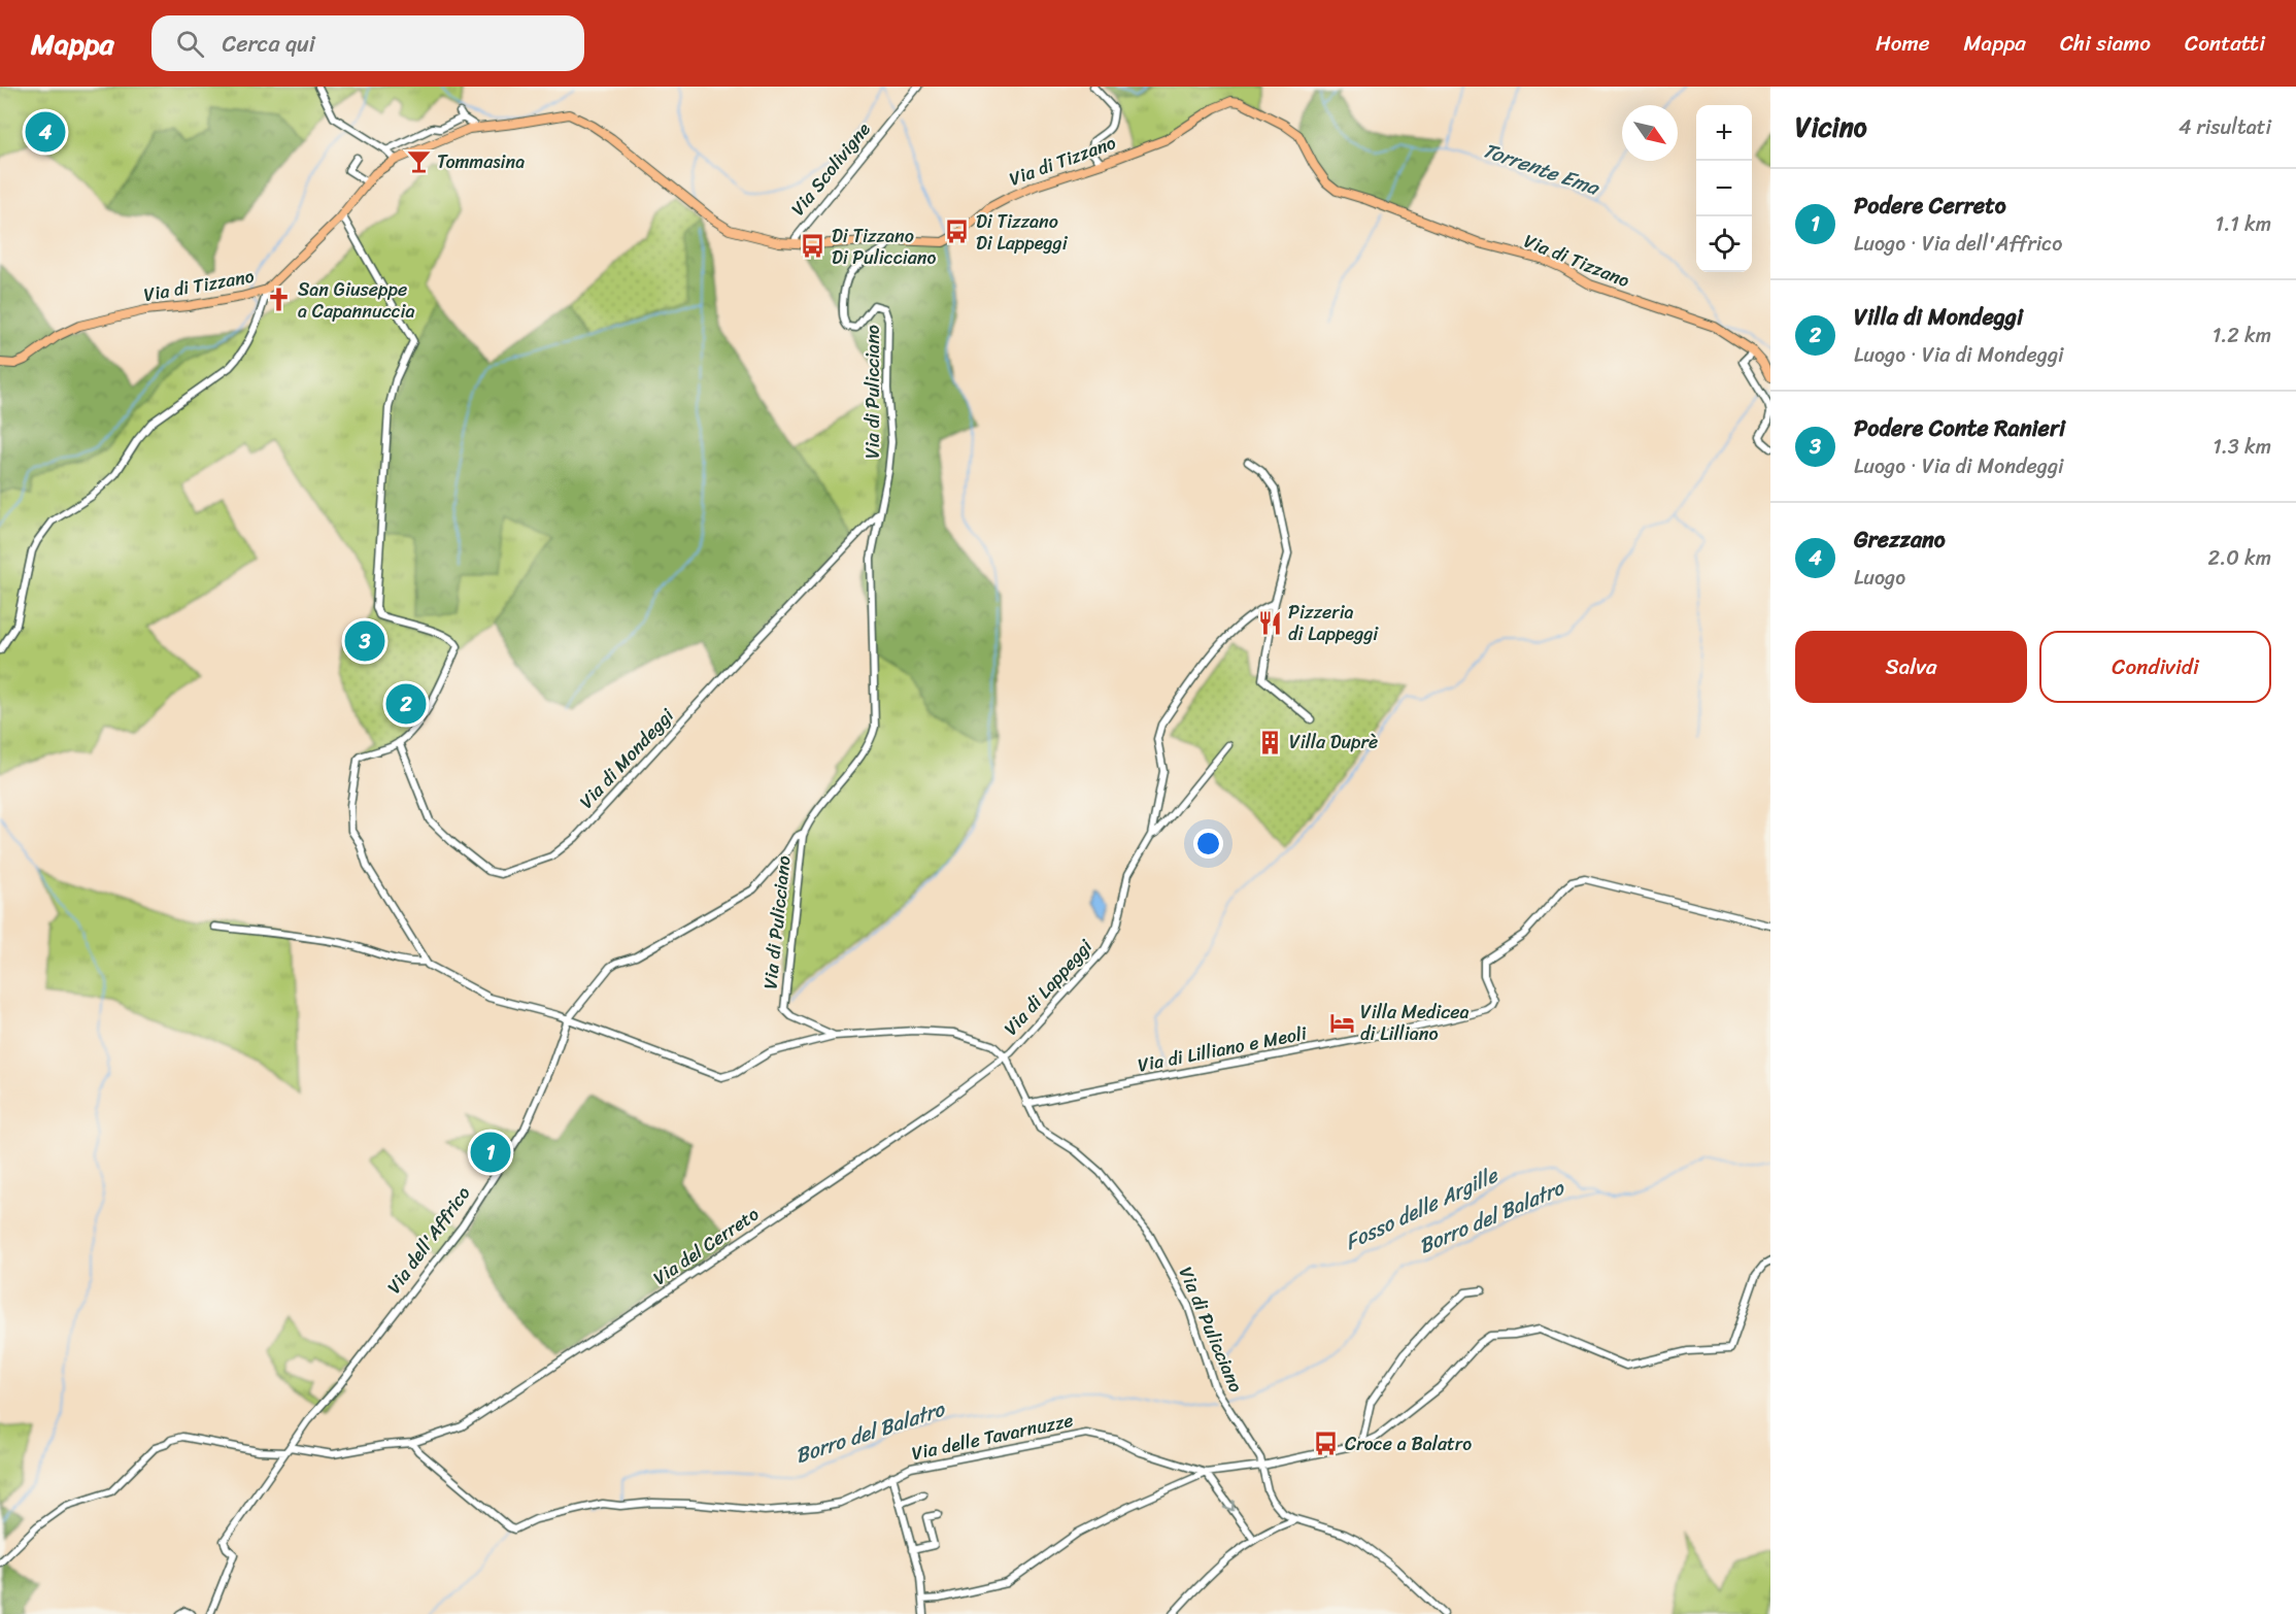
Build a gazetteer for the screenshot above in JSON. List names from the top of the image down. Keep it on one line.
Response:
{"streets":{"main road":["Via di Tizzano"],"street":["Via Scolivigne","Via di Pulicciano","Via di Mondeggi","Via di Lappeggi","Via di Lilliano e Meoli","Via dell'Affrico","Via del Cerreto","Via delle Tavarnuzze"]},"crossings":[["Via di Tizzano","Via Scolivigne"],["Via di Tizzano","Via di Pulicciano"],["Via di Pulicciano","Via di Mondeggi"],["Via di Pulicciano","Via di Lappeggi"],["Via di Pulicciano","Via di Lilliano e Meoli"],["Via di Pulicciano","Via del Cerreto"],["Via di Pulicciano","Via delle Tavarnuzze"],["Via di Lappeggi","Via del Cerreto"],["Via del Cerreto","Via delle Tavarnuzze"]],"water":["Torrente Ema","Fosso delle Argille","Borro del Balatro"],"places":{"bar":["Tommasina"],"bus stop":["Di Tizzano Di Lappeggi","Di Tizzano Di Pulicciano","Croce a Balatro"],"church":["San Giuseppe a Capannuccia"],"restaurant":["Pizzeria di Lappeggi"],"building":["Villa Duprè"],"hotel":["Villa Medicea di Lilliano"]},"north":"bottom right","page":{"header":"Mappa","search":"Cerca qui","nav":["Home","Mappa","Chi siamo","Contatti"],"heading":["Vicino","4 risultati"],"map_buttons":["+","−"],"pins":["4","3","2","1"],"list":[{"mark":"1","name":"Podere Cerreto","note":"Luogo · Via dell'Affrico","value":"1.1 km"},{"mark":"2","name":"Villa di Mondeggi","note":"Luogo · Via di Mondeggi","value":"1.2 km"},{"mark":"3","name":"Podere Conte Ranieri","note":"Luogo · Via di Mondeggi","value":"1.3 km"},{"mark":"4","name":"Grezzano","note":"Luogo","value":"2.0 km"}],"buttons":["Salva","Condividi"]}}
